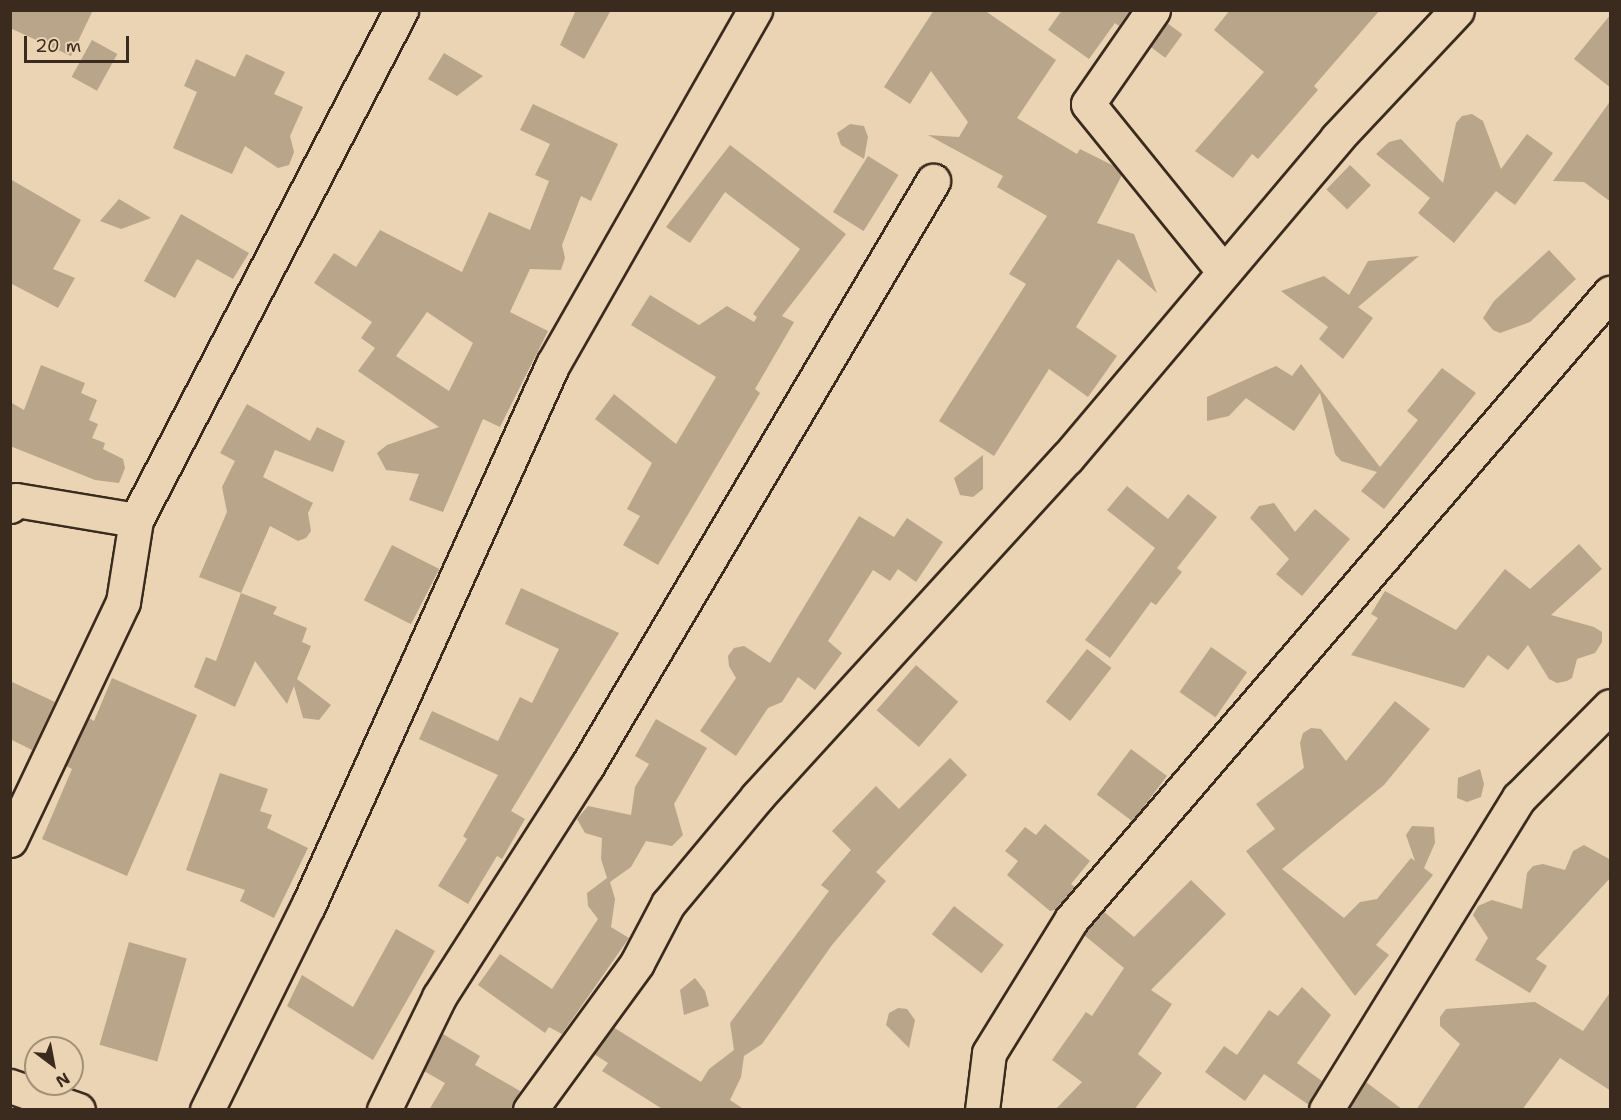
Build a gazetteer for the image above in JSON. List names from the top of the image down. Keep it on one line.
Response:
{"scale_bar":"20 m","north":"bottom right"}
